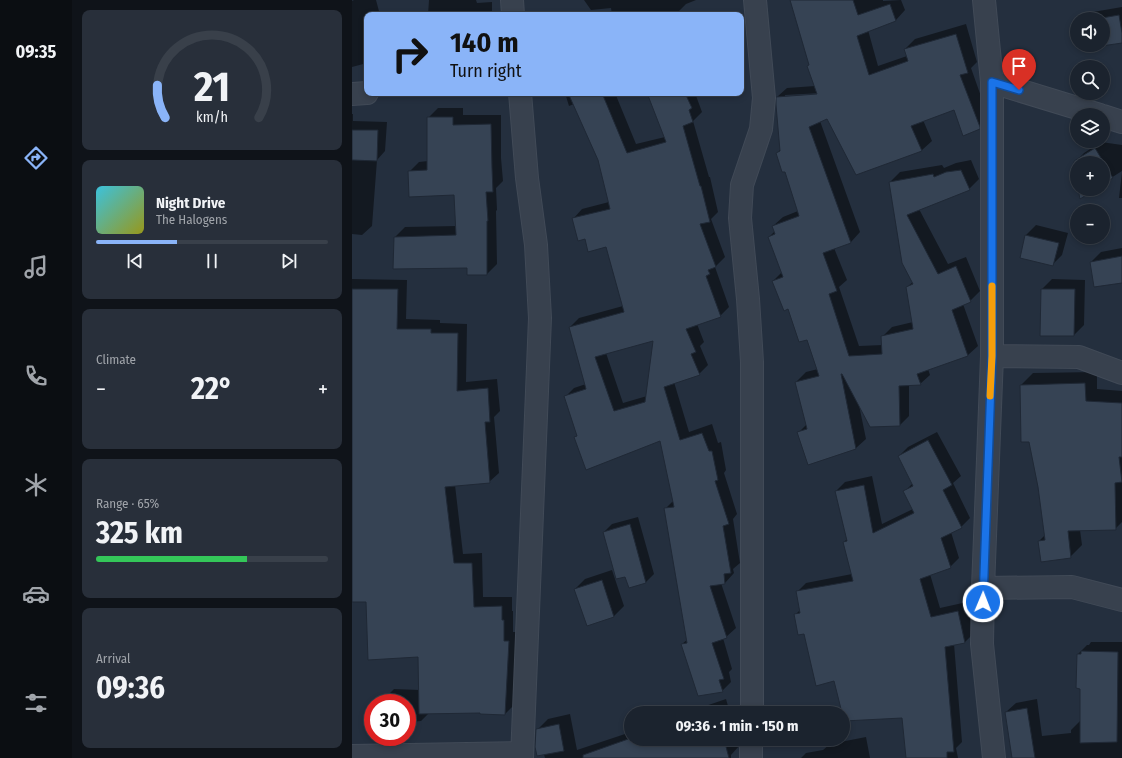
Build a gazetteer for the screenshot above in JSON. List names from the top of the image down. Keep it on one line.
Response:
{"page":{"tabs":"09:35","map_buttons":["+","−"],"turn":["140 m","Turn right"],"song":["Night Drive","The Halogens"],"tile":["Climate",["Range · 65%","325 km"],["Arrival","09:36"]],"heat":["−","22°","+"],"limit":"30","trip":"09:36 · 1 min · 150 m","gauge":["21","km/h"]}}
